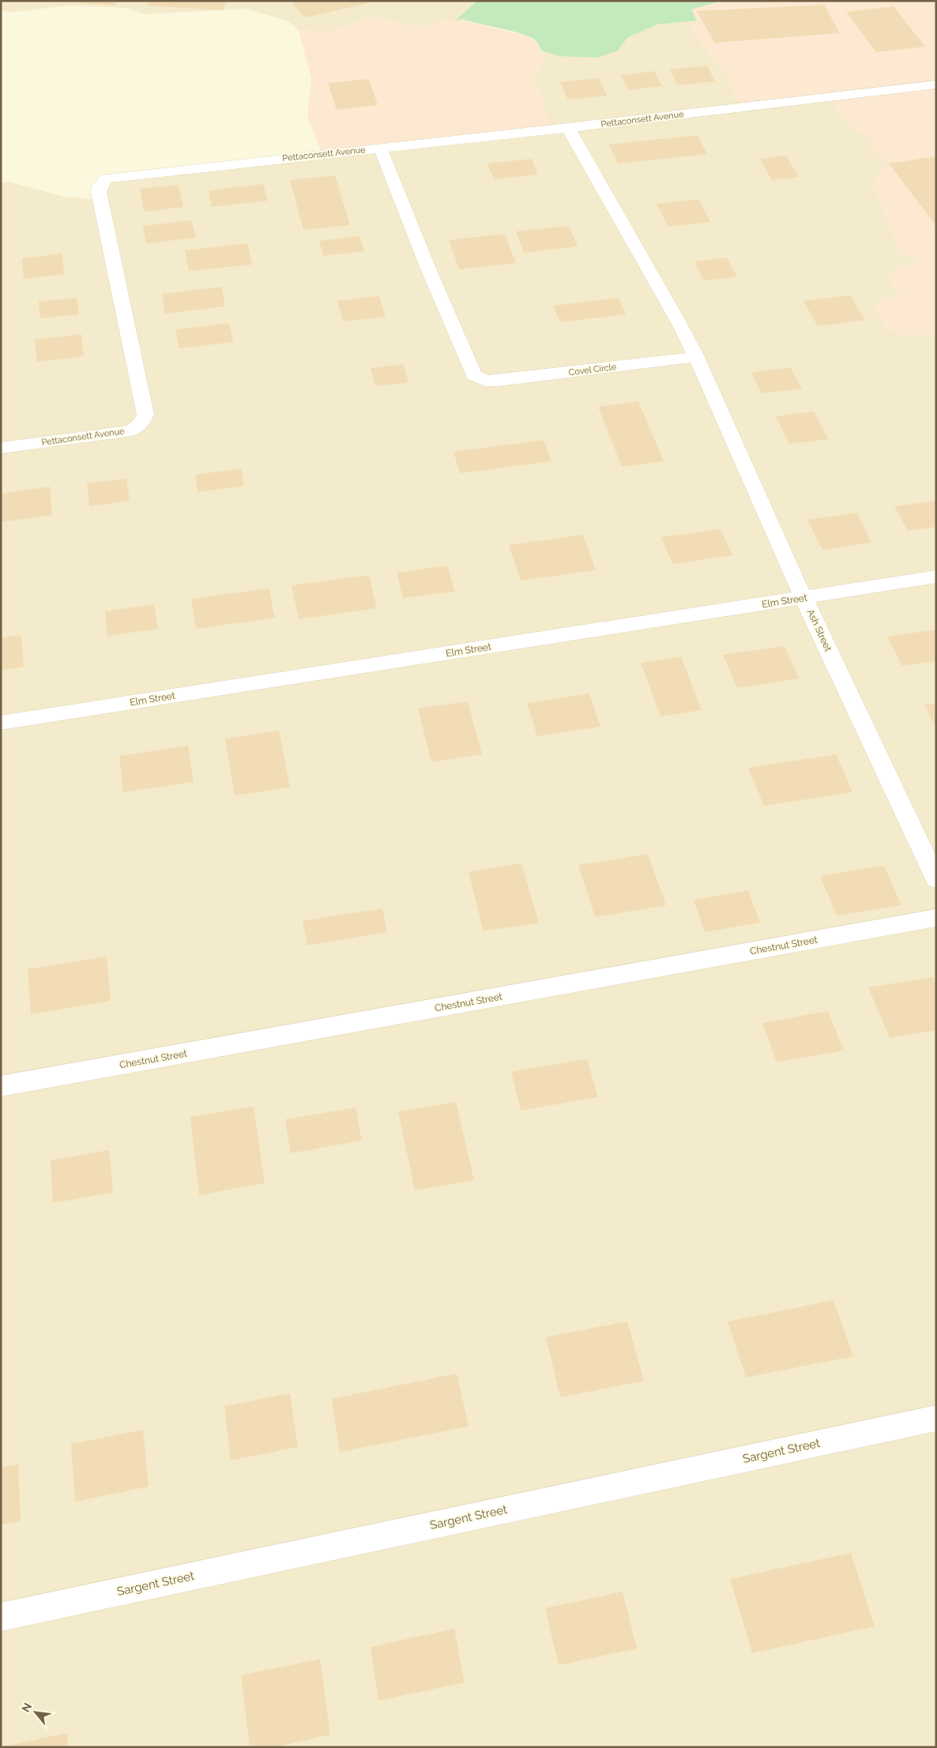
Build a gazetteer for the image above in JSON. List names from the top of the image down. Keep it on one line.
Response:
{"streets":{"street":["Pettaconsett Avenue","Covel Circle","Elm Street","Ash Street","Chestnut Street","Sargent Street"]},"crossings":[["Pettaconsett Avenue","Covel Circle"],["Covel Circle","Ash Street"],["Elm Street","Ash Street"]],"north":"top left"}
